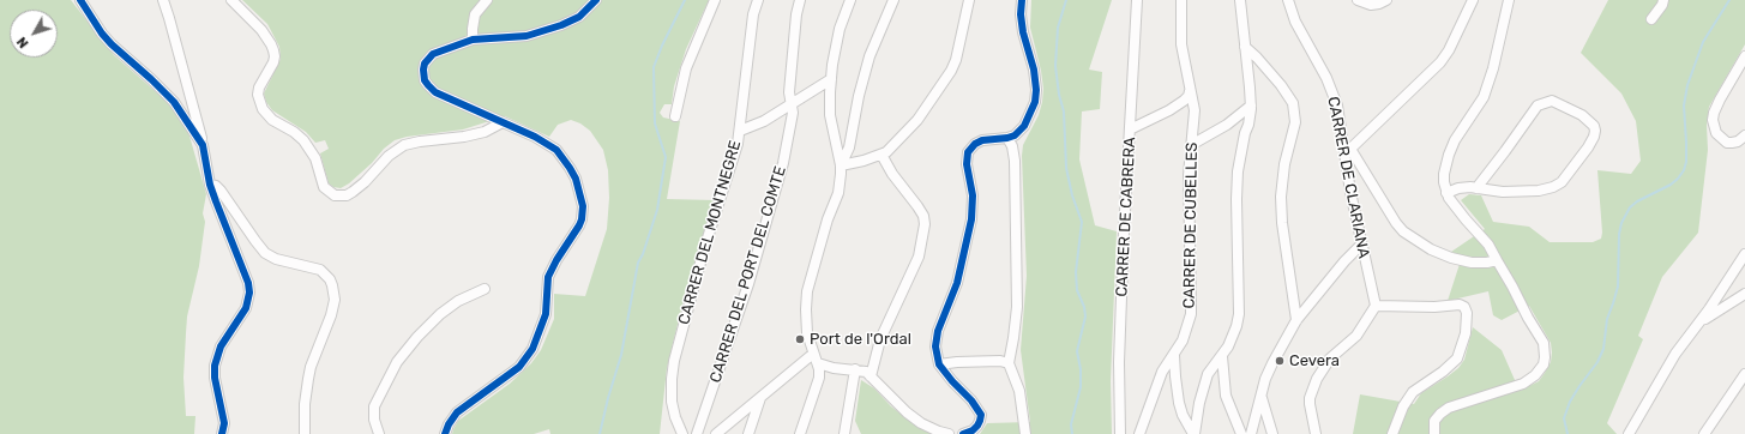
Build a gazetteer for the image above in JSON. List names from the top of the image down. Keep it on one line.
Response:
{"streets":{"street":["CARRER DE CLARIANA","CARRER DE CABRERA","CARRER DE CUBELLES","CARRER DEL MONTNEGRE","CARRER DEL PORT DEL COMTE"]},"places":["Port de l'Ordal","Cevera"],"north":"bottom left"}
